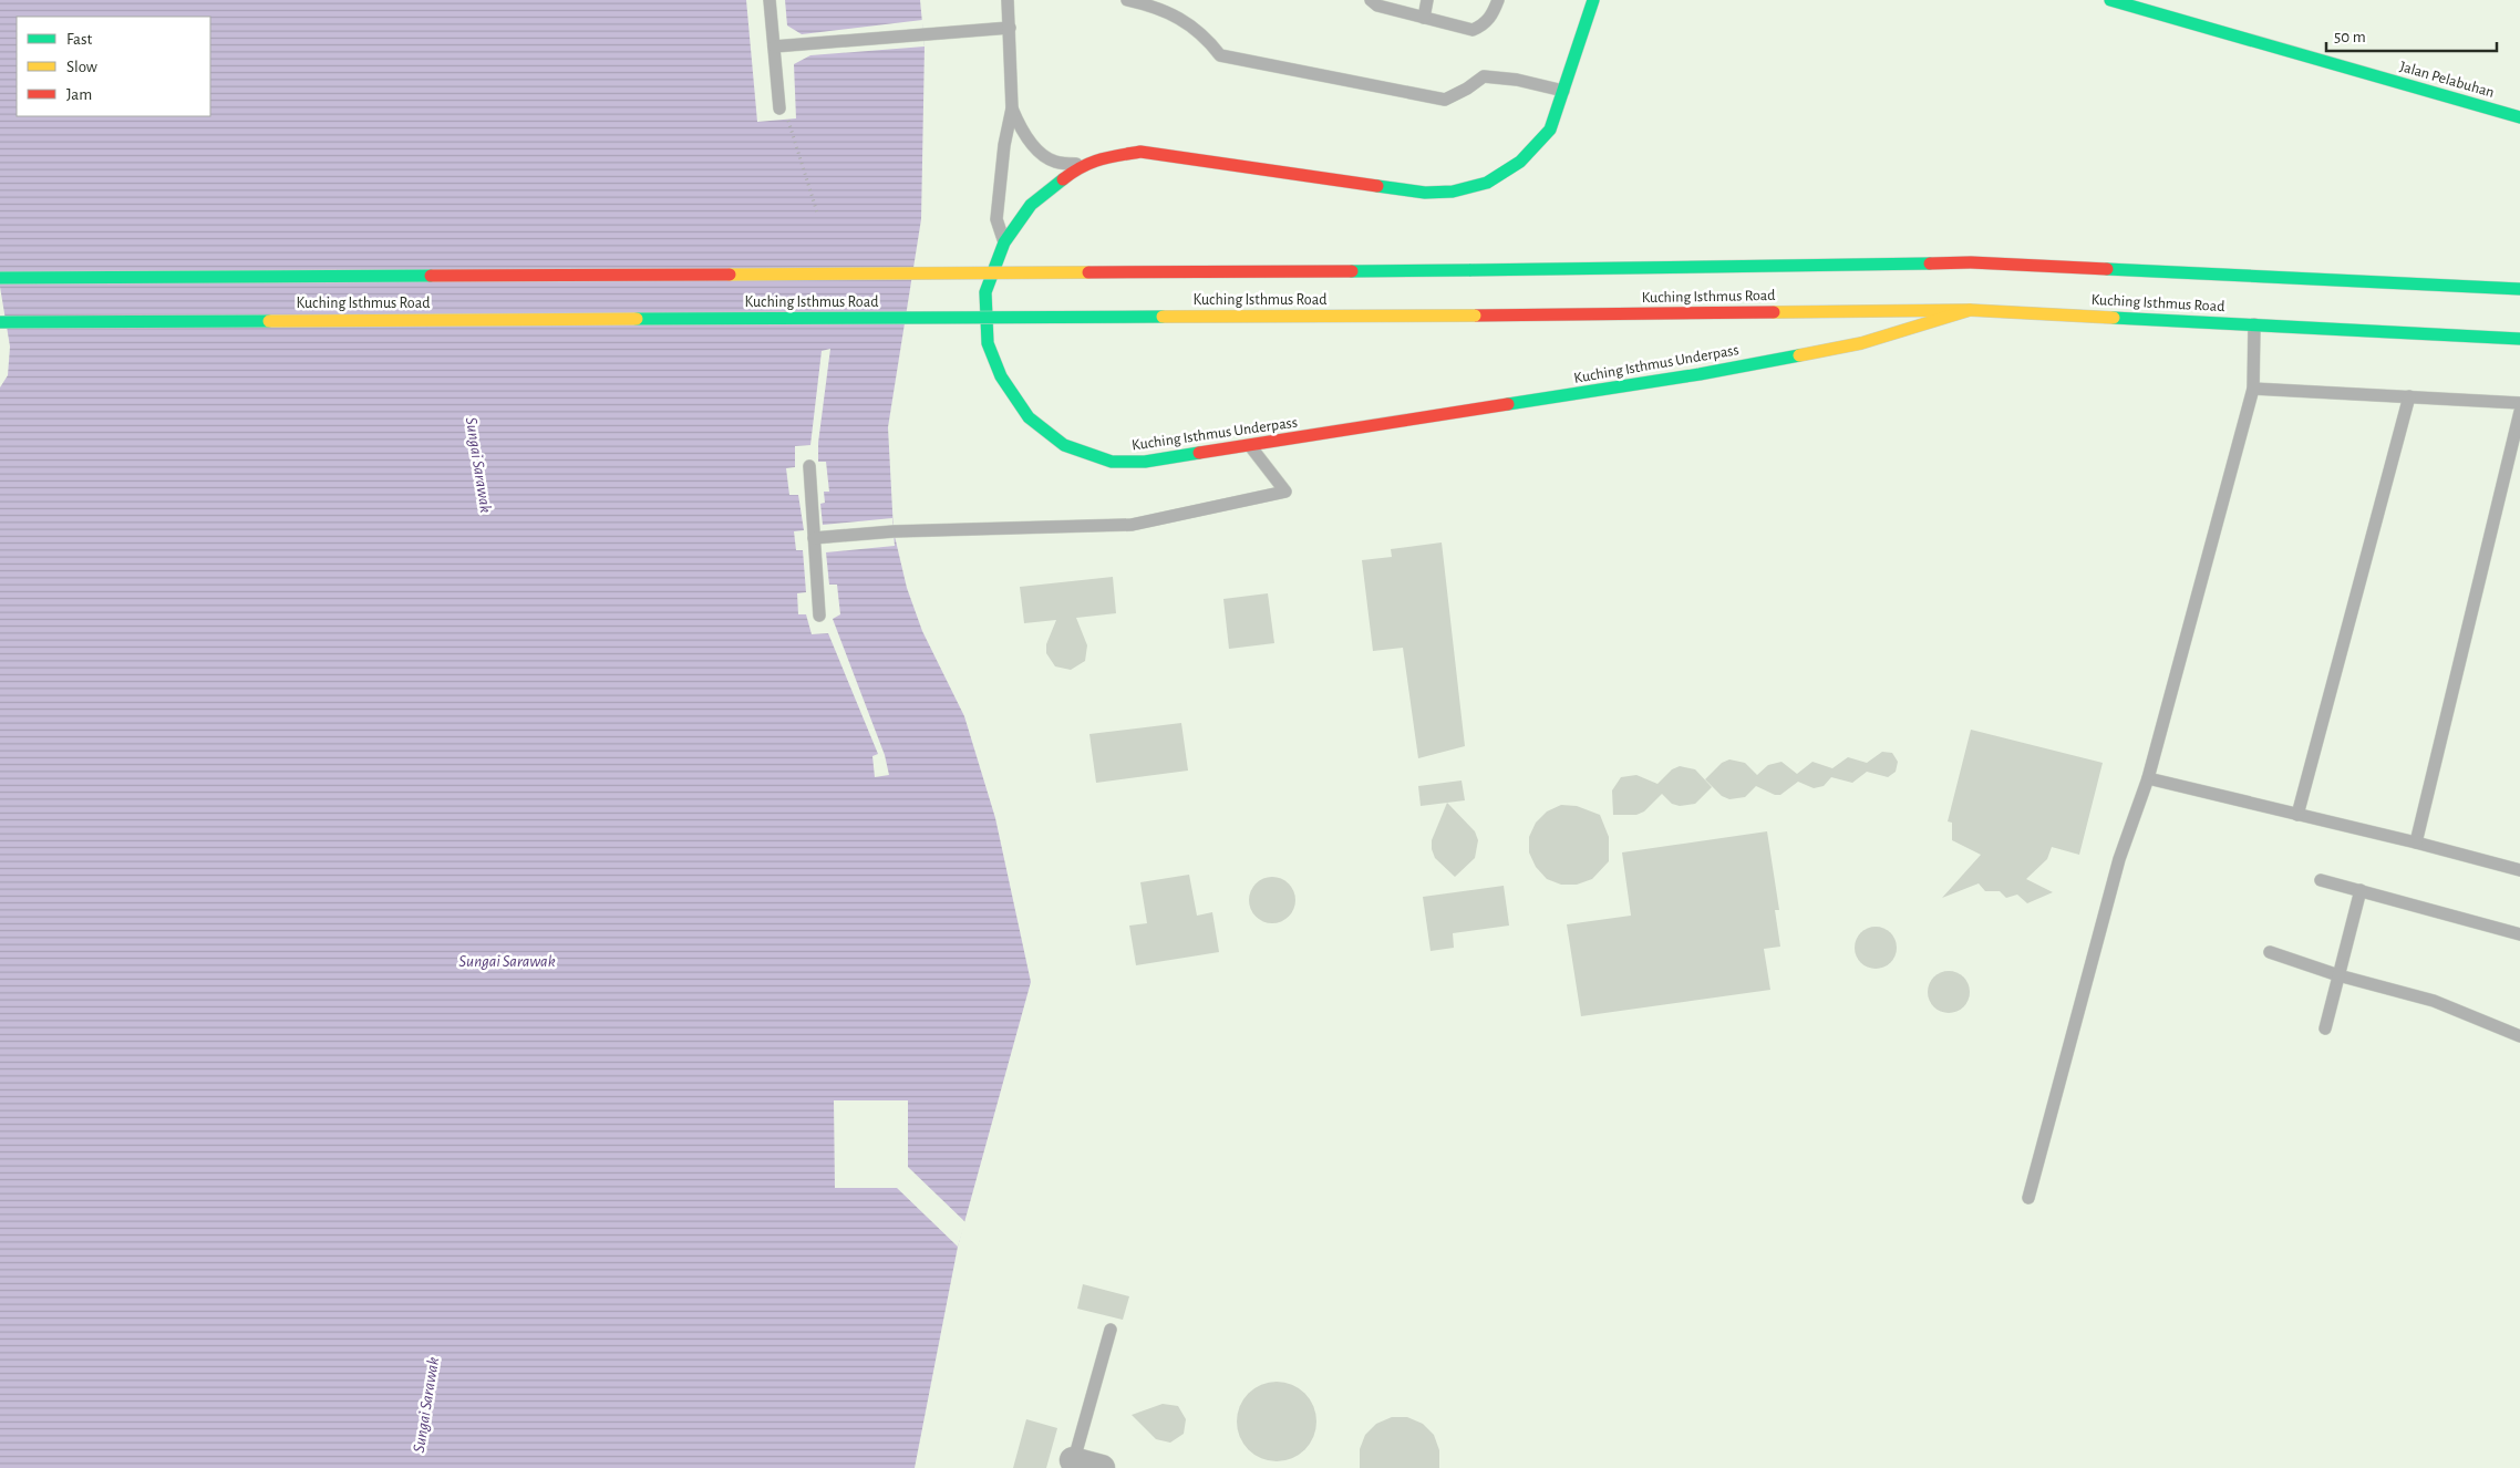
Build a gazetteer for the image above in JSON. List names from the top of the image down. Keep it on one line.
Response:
{"streets":{"main road":["Jalan Pelabuhan","Kuching Isthmus Road","Kuching Isthmus Underpass"]},"crossings":[["Kuching Isthmus Road","Kuching Isthmus Underpass"]],"water":["Sungai Sarawak"],"legend":["Fast","Slow","Jam"],"scale_bar":"50 m"}
